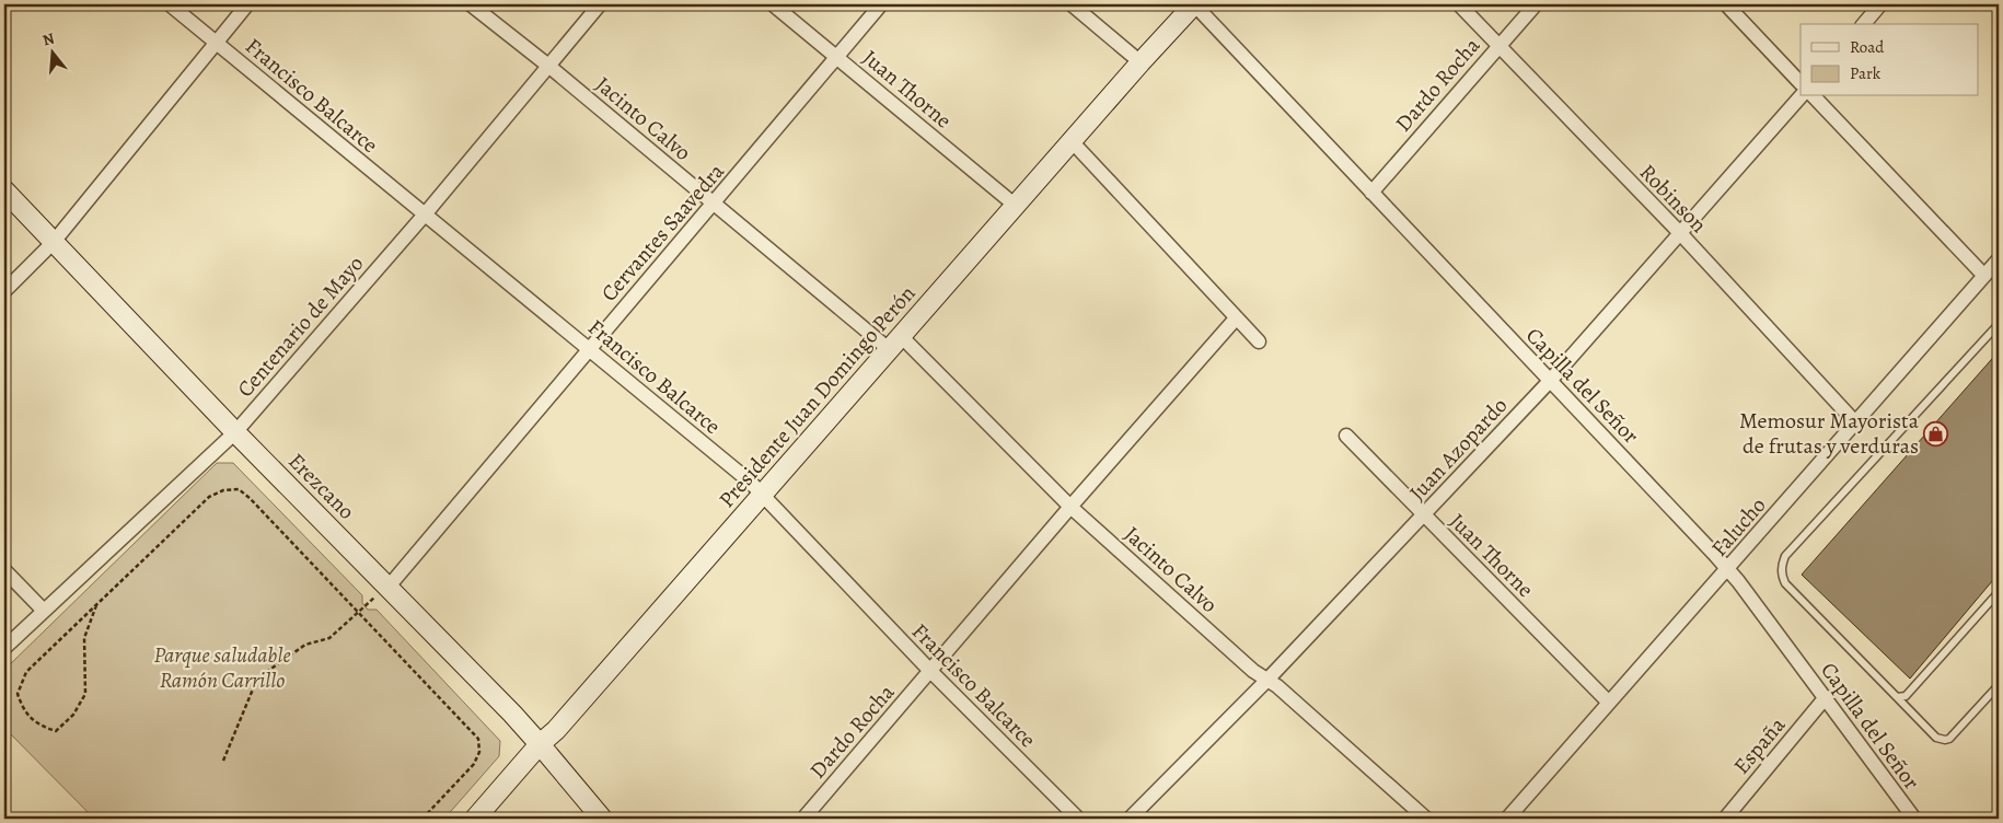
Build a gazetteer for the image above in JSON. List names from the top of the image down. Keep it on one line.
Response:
{"streets":{"street":["Dardo Rocha","Juan Thorne","Francisco Balcarce","Jacinto Calvo","Robinson","Cervantes Saavedra","Centenario de Mayo","Capilla del Señor","Presidente Juan Domingo Perón","Juan Azopardo","Erezcano","Falucho","España"]},"crossings":[["Dardo Rocha","Francisco Balcarce"],["Dardo Rocha","Jacinto Calvo"],["Dardo Rocha","Robinson"],["Dardo Rocha","Capilla del Señor"],["Juan Thorne","Cervantes Saavedra"],["Juan Thorne","Presidente Juan Domingo Perón"],["Juan Thorne","Juan Azopardo"],["Juan Thorne","Falucho"],["Francisco Balcarce","Cervantes Saavedra"],["Francisco Balcarce","Centenario de Mayo"],["Francisco Balcarce","Presidente Juan Domingo Perón"],["Jacinto Calvo","Cervantes Saavedra"],["Jacinto Calvo","Centenario de Mayo"],["Jacinto Calvo","Presidente Juan Domingo Perón"],["Jacinto Calvo","Juan Azopardo"],["Robinson","Juan Azopardo"],["Robinson","Falucho"],["Cervantes Saavedra","Erezcano"],["Centenario de Mayo","Erezcano"],["Capilla del Señor","Presidente Juan Domingo Perón"],["Capilla del Señor","Juan Azopardo"],["Capilla del Señor","Falucho"],["Capilla del Señor","España"],["Presidente Juan Domingo Perón","Erezcano"]],"parks":["Parque saludable Ramón Carrillo"],"places":{"shop":["Memosur Mayorista de frutas y verduras"]},"legend":["Road","Park"],"north":"top"}
